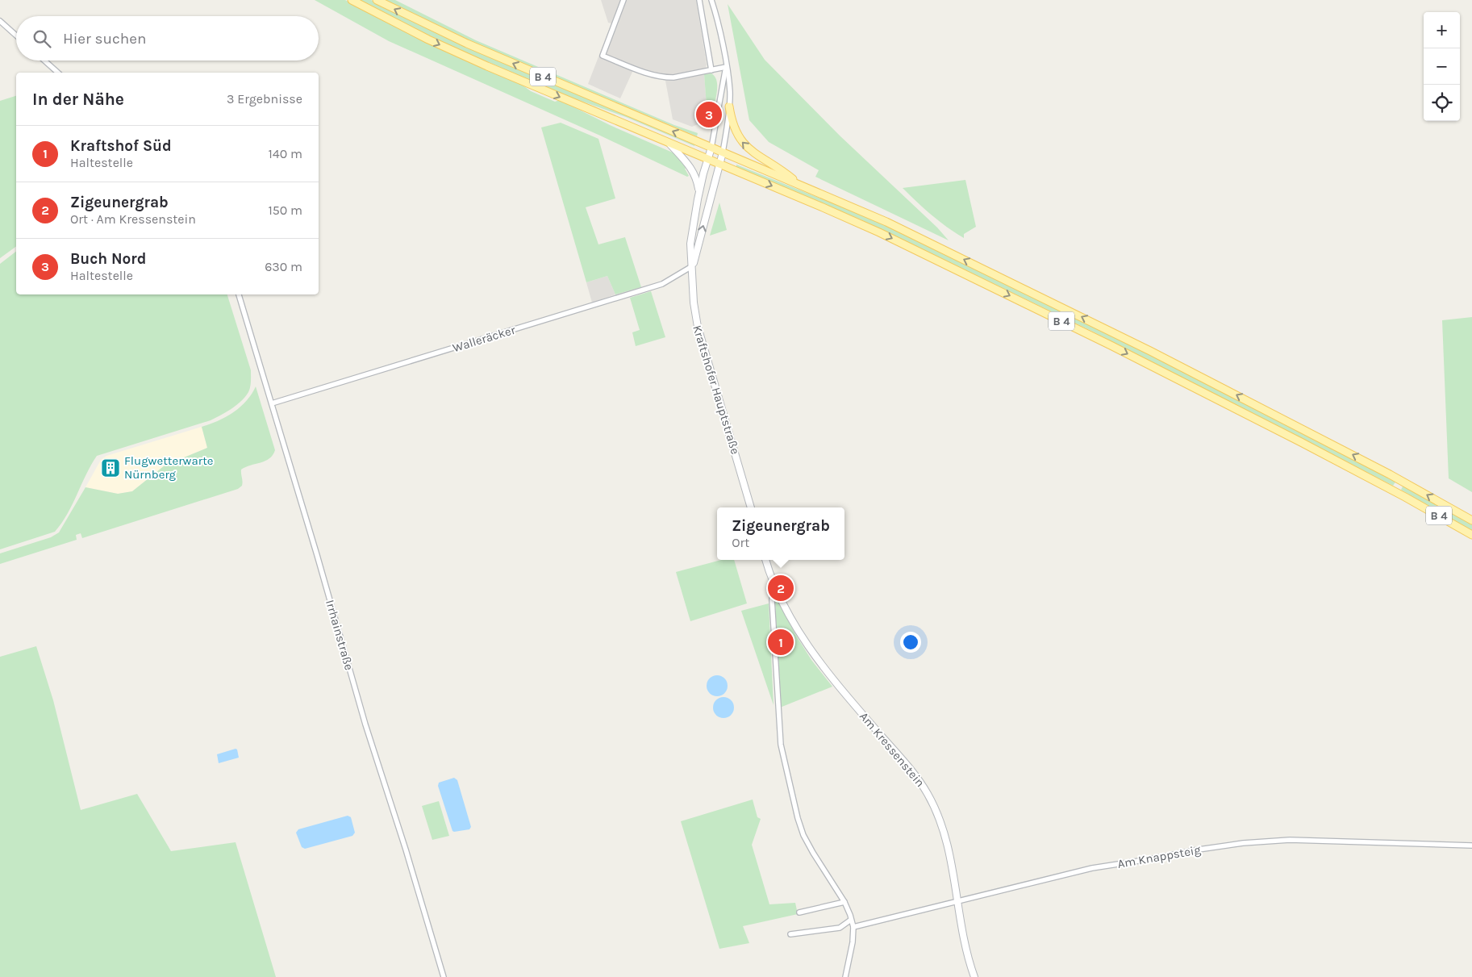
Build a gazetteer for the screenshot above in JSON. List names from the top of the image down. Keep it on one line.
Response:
{"streets":{"main road":["B 4"],"street":["Walleräcker","Kraftshofer Hauptstraße","Irrhainstraße","Am Kressenstein","Am Knappsteig"]},"crossings":[["B 4","Kraftshofer Hauptstraße"],["Walleräcker","Kraftshofer Hauptstraße"],["Walleräcker","Irrhainstraße"],["Am Kressenstein","Am Knappsteig"]],"places":{"building":["Flugwetterwarte Nürnberg"]},"page":{"map_buttons":["+","−"],"search":"Hier suchen","heading":["In der Nähe","3 Ergebnisse"],"pins":["3","2","1"],"list":[{"mark":"1","name":"Kraftshof Süd","note":"Haltestelle","value":"140 m"},{"mark":"2","name":"Zigeunergrab","note":"Ort · Am Kressenstein","value":"150 m"},{"mark":"3","name":"Buch Nord","note":"Haltestelle","value":"630 m"}],"popup":["Zigeunergrab","Ort"]}}
